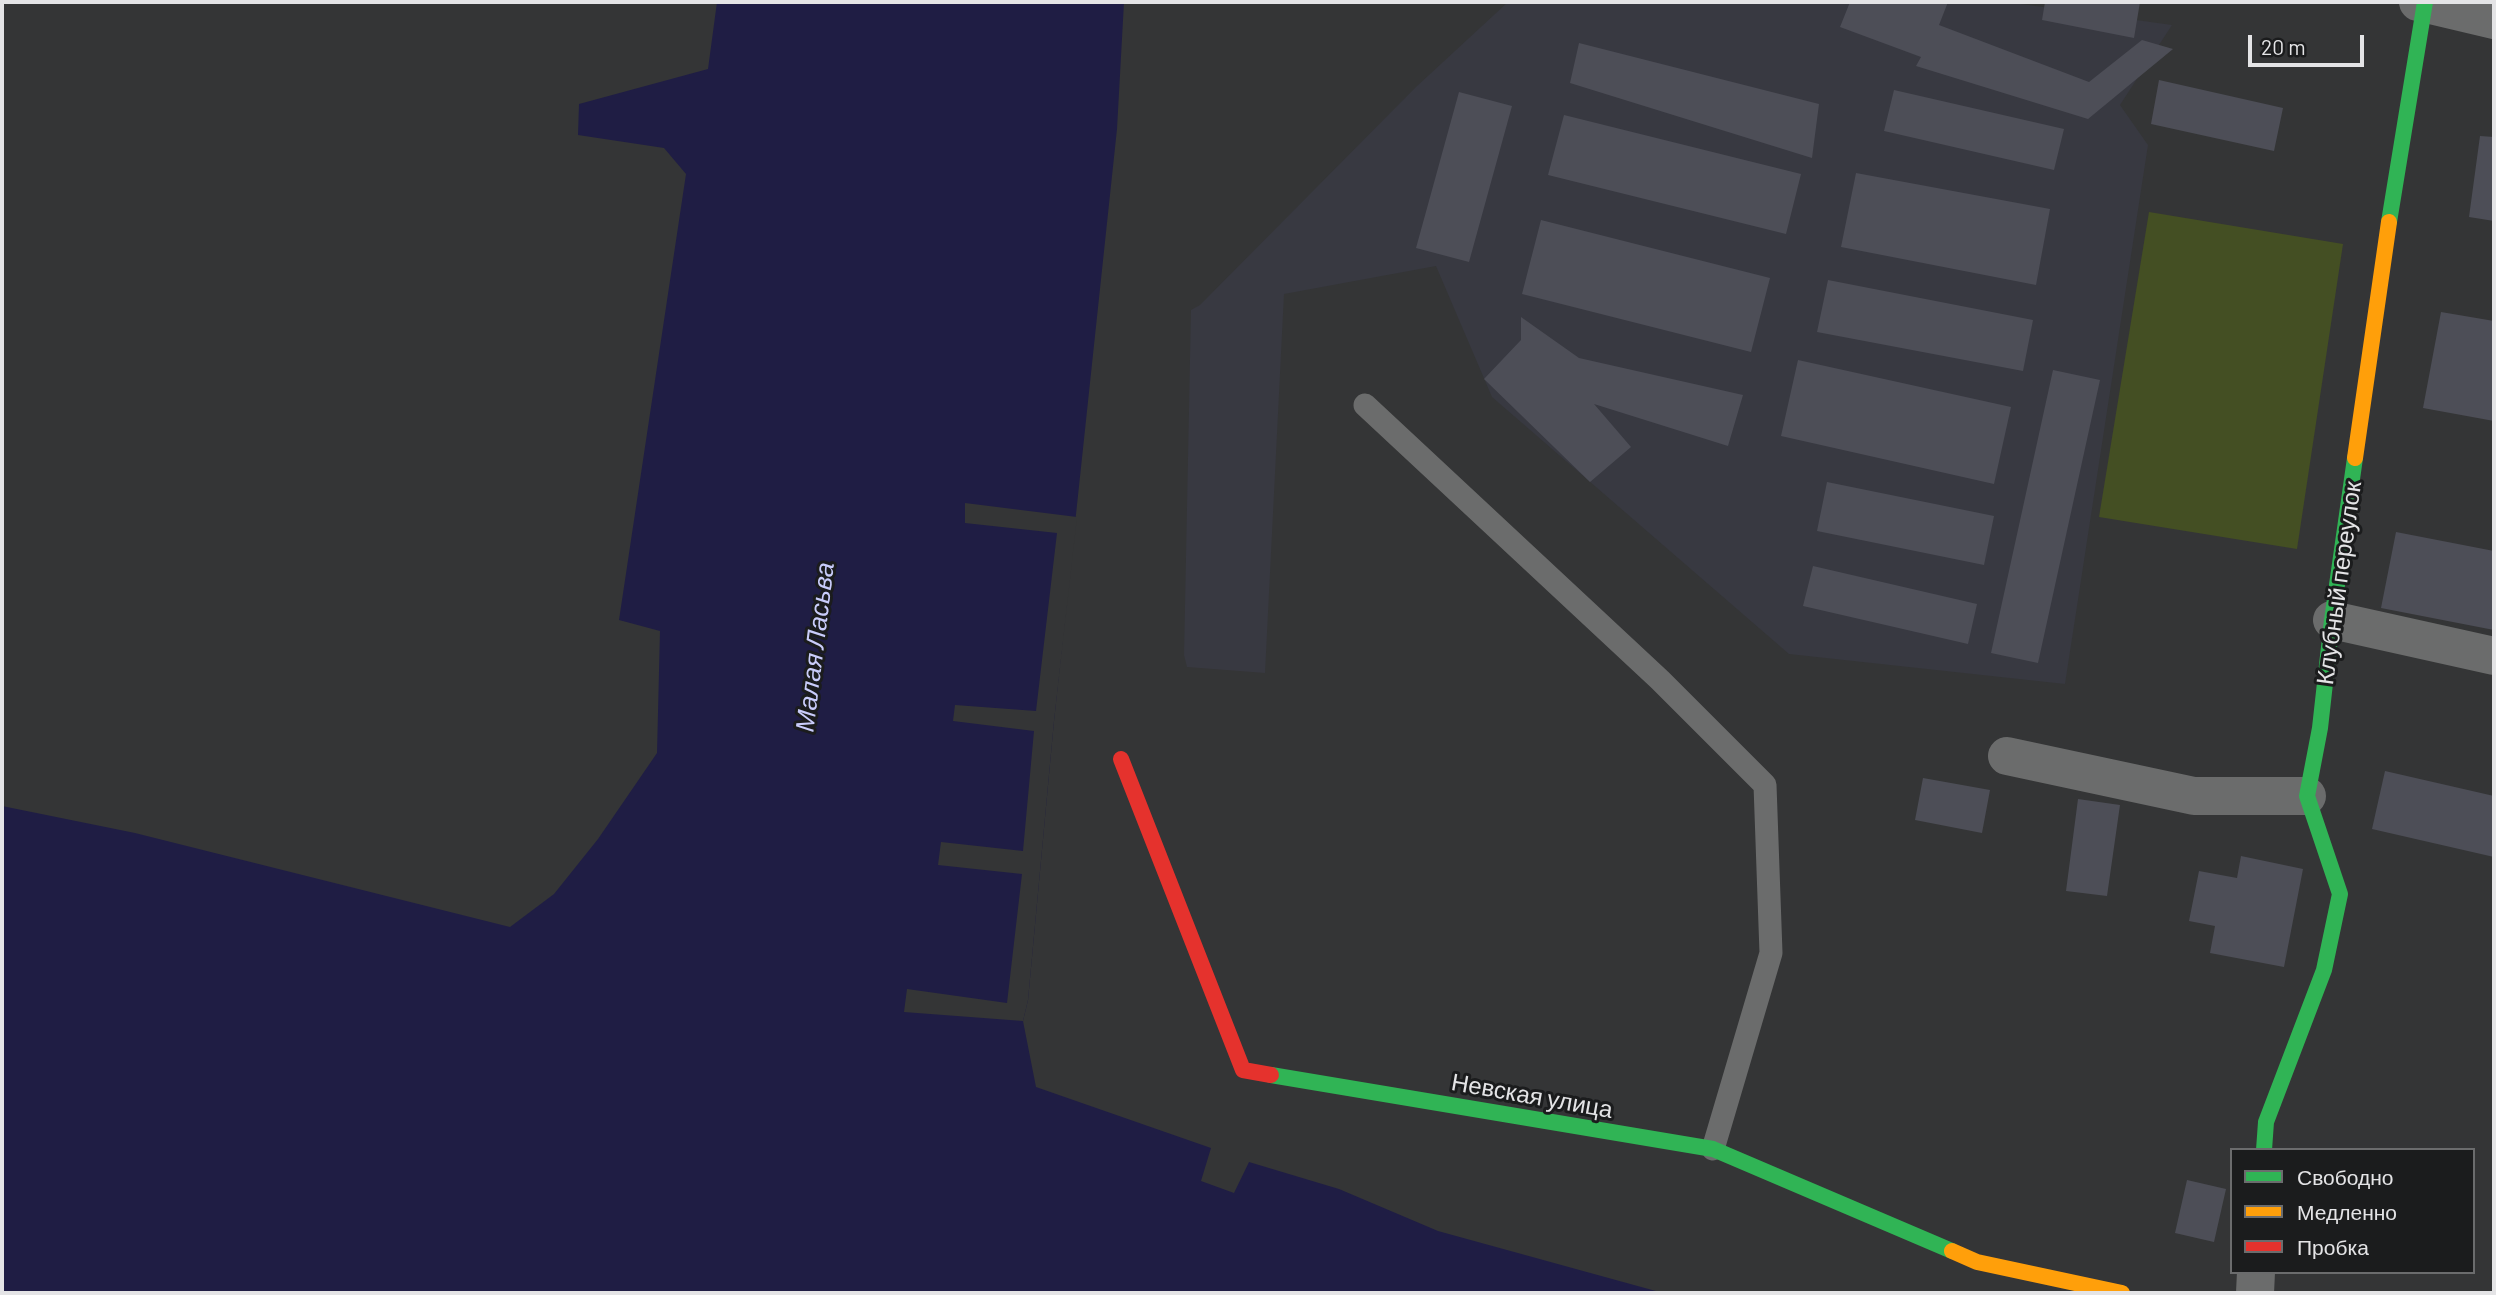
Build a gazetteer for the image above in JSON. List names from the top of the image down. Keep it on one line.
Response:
{"streets":{"street":["Клубный переулок","Невская улица"]},"water":["Малая Ласьва"],"legend":["Свободно","Медленно","Пробка"],"scale_bar":"20 m"}
